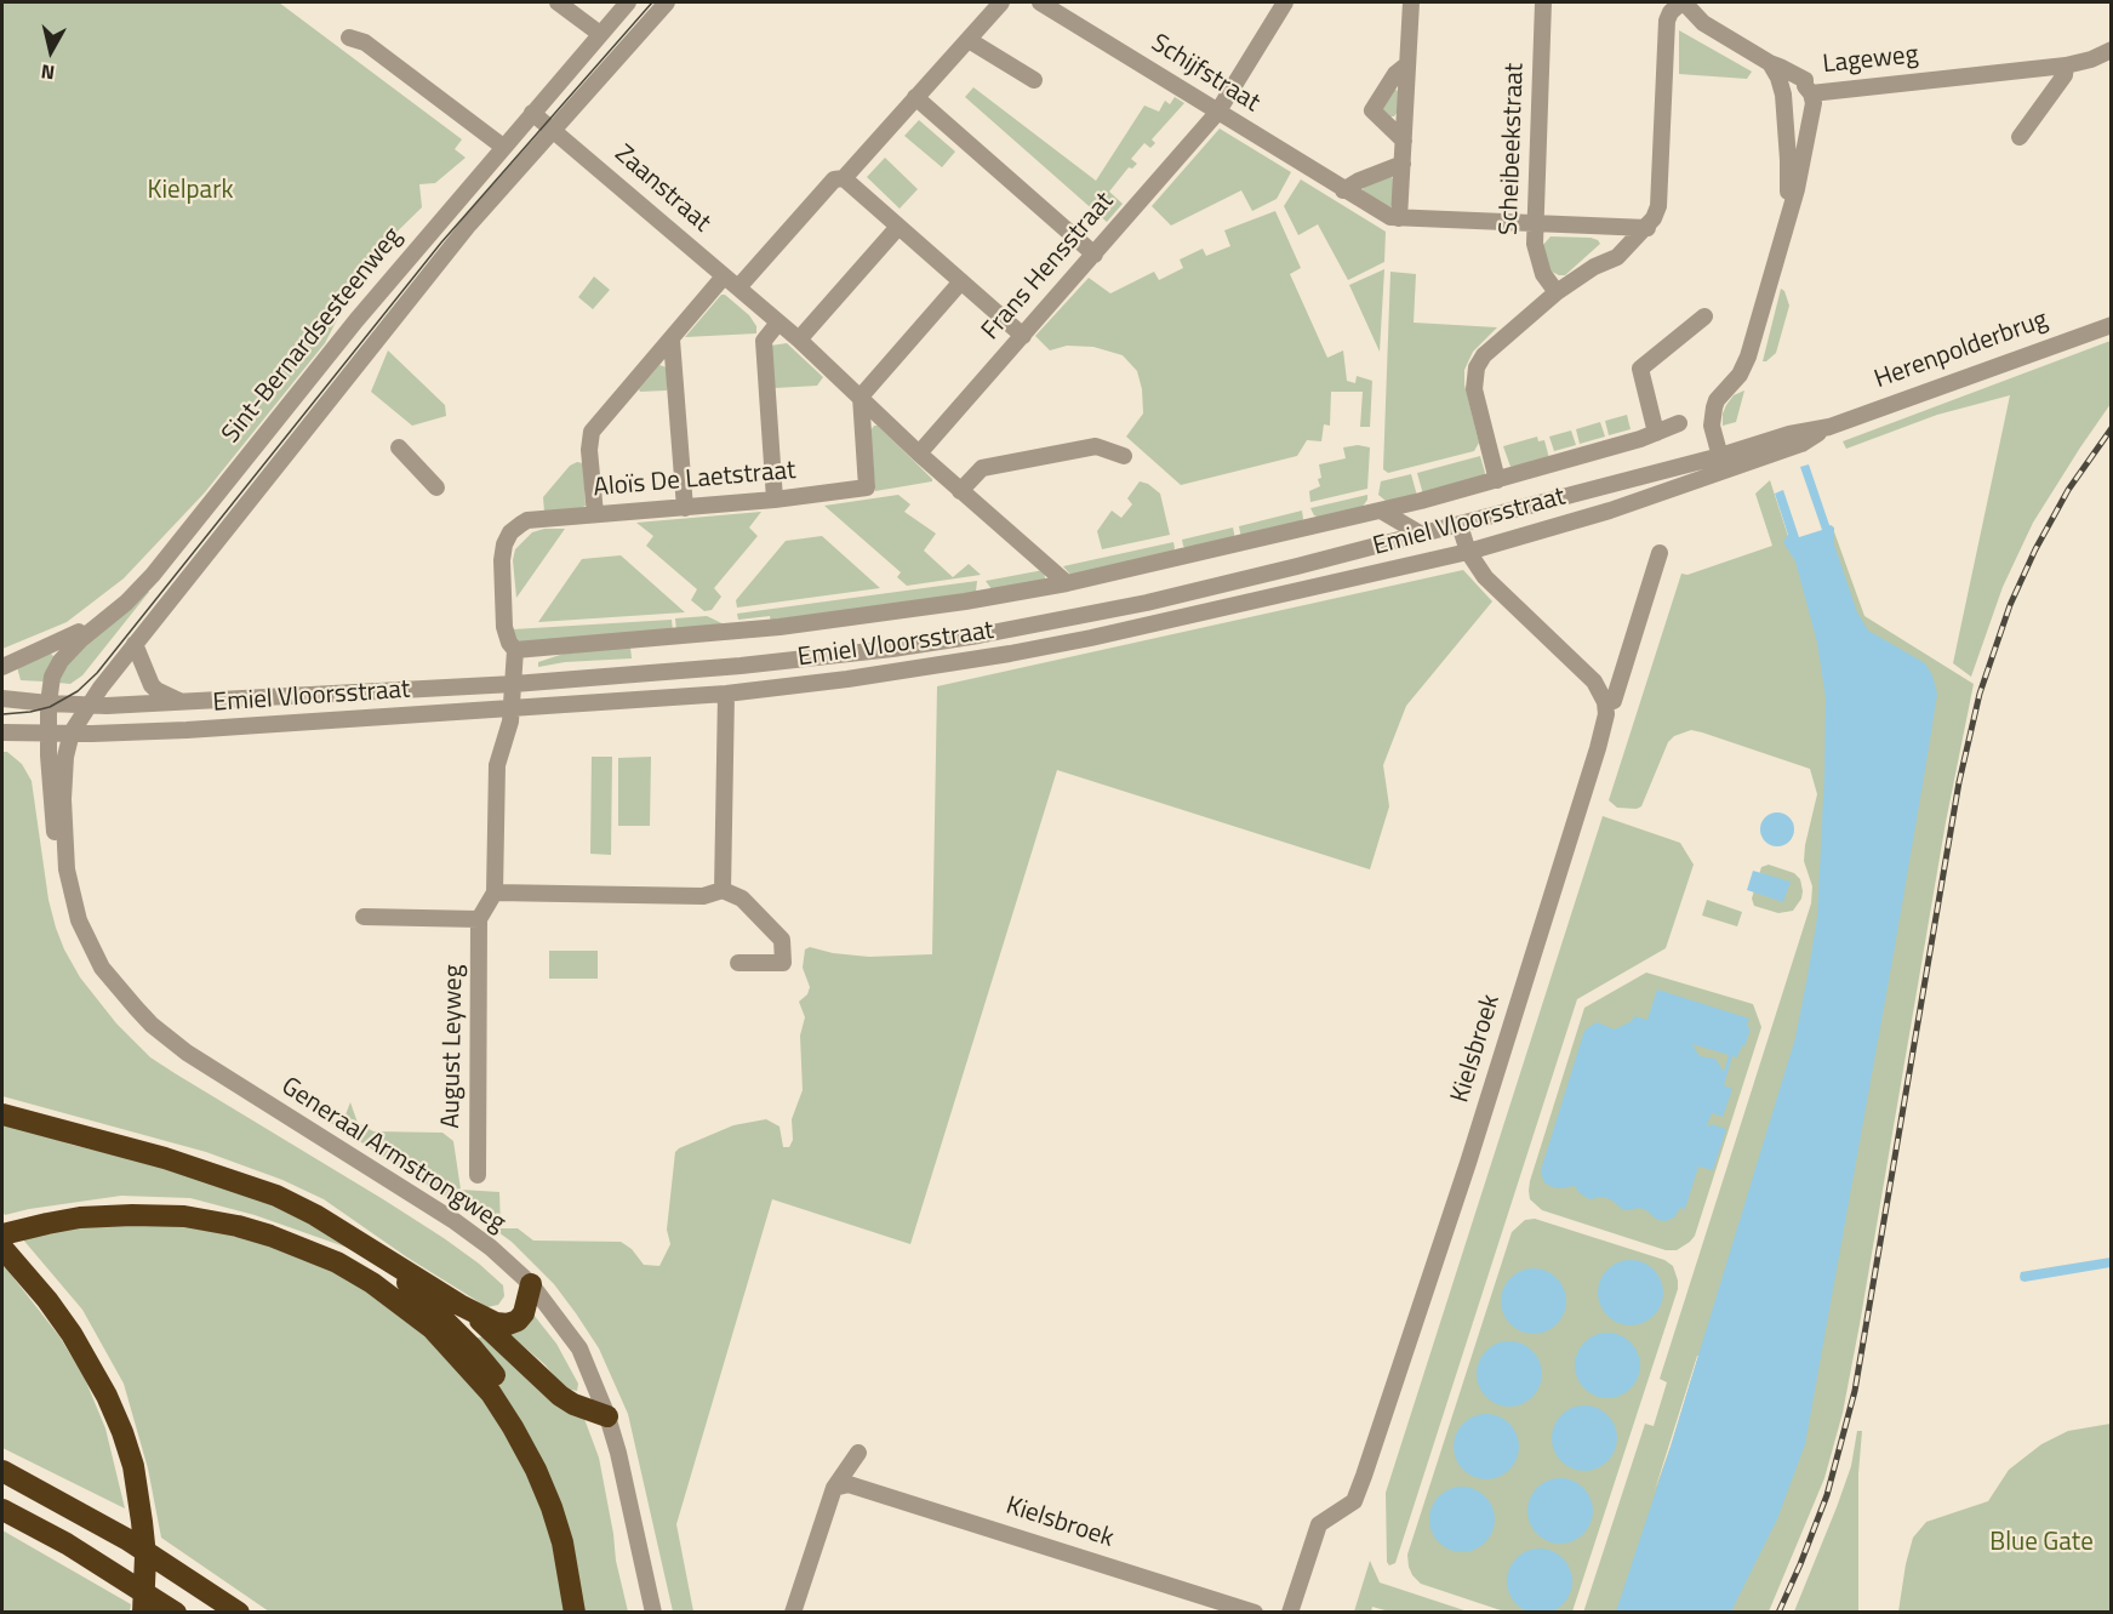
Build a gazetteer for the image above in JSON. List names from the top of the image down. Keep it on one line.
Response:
{"streets":{"street":["Lageweg","Schijfstraat","Scheibeekstraat","Zaanstraat","Frans Hensstraat","Sint-Bernardsesteenweg","Herenpolderbrug","Aloïs De Laetstraat","Emiel Vloorsstraat","August Leyweg","Kielsbroek","Generaal Armstrongweg"]},"crossings":[["Schijfstraat","Frans Hensstraat"],["Zaanstraat","Frans Hensstraat"],["Zaanstraat","Sint-Bernardsesteenweg"],["Zaanstraat","Aloïs De Laetstraat"],["Zaanstraat","Emiel Vloorsstraat"],["Sint-Bernardsesteenweg","Emiel Vloorsstraat"],["Sint-Bernardsesteenweg","Generaal Armstrongweg"],["Herenpolderbrug","Emiel Vloorsstraat"],["Aloïs De Laetstraat","Emiel Vloorsstraat"],["Emiel Vloorsstraat","Generaal Armstrongweg"]],"parks":["Kielpark","Blue Gate"],"north":"bottom"}
